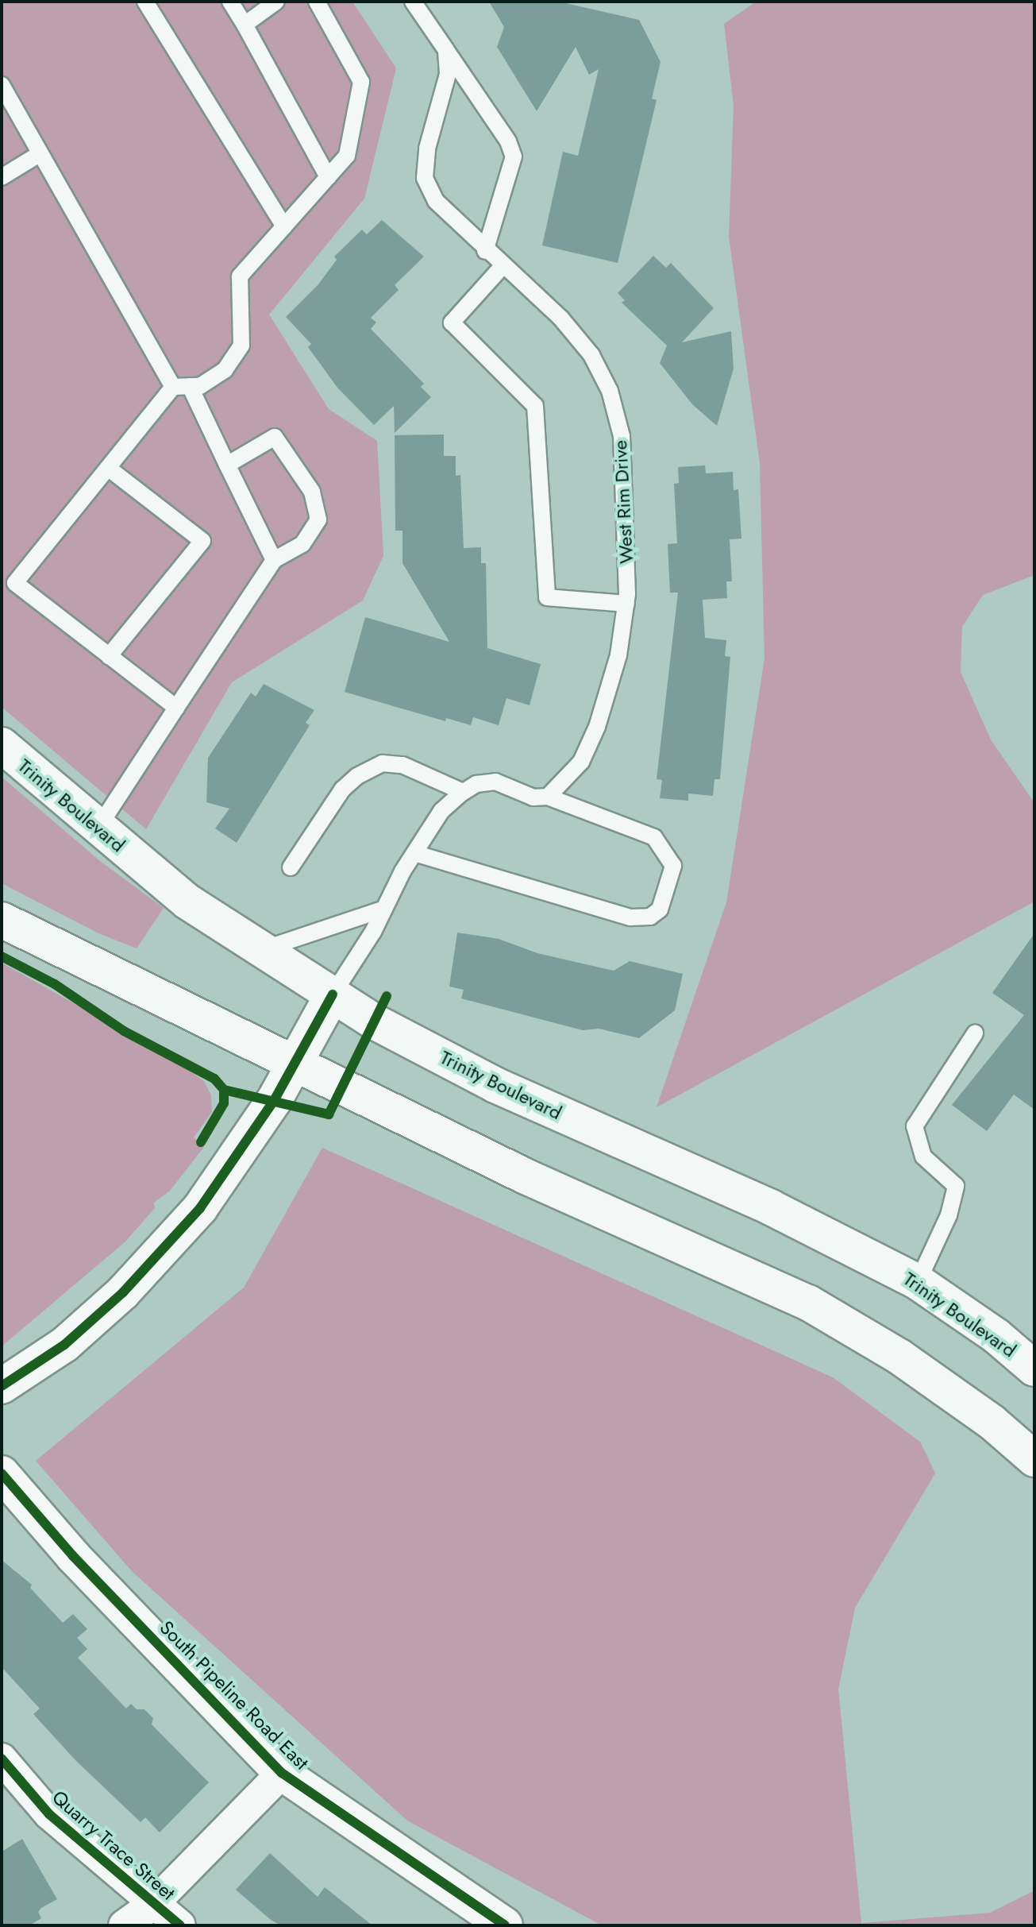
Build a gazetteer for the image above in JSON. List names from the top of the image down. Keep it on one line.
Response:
{"streets":{"main road":["Trinity Boulevard","South Pipeline Road East"],"street":["Quarry Trace Street"],"lane":["West Rim Drive"]}}
